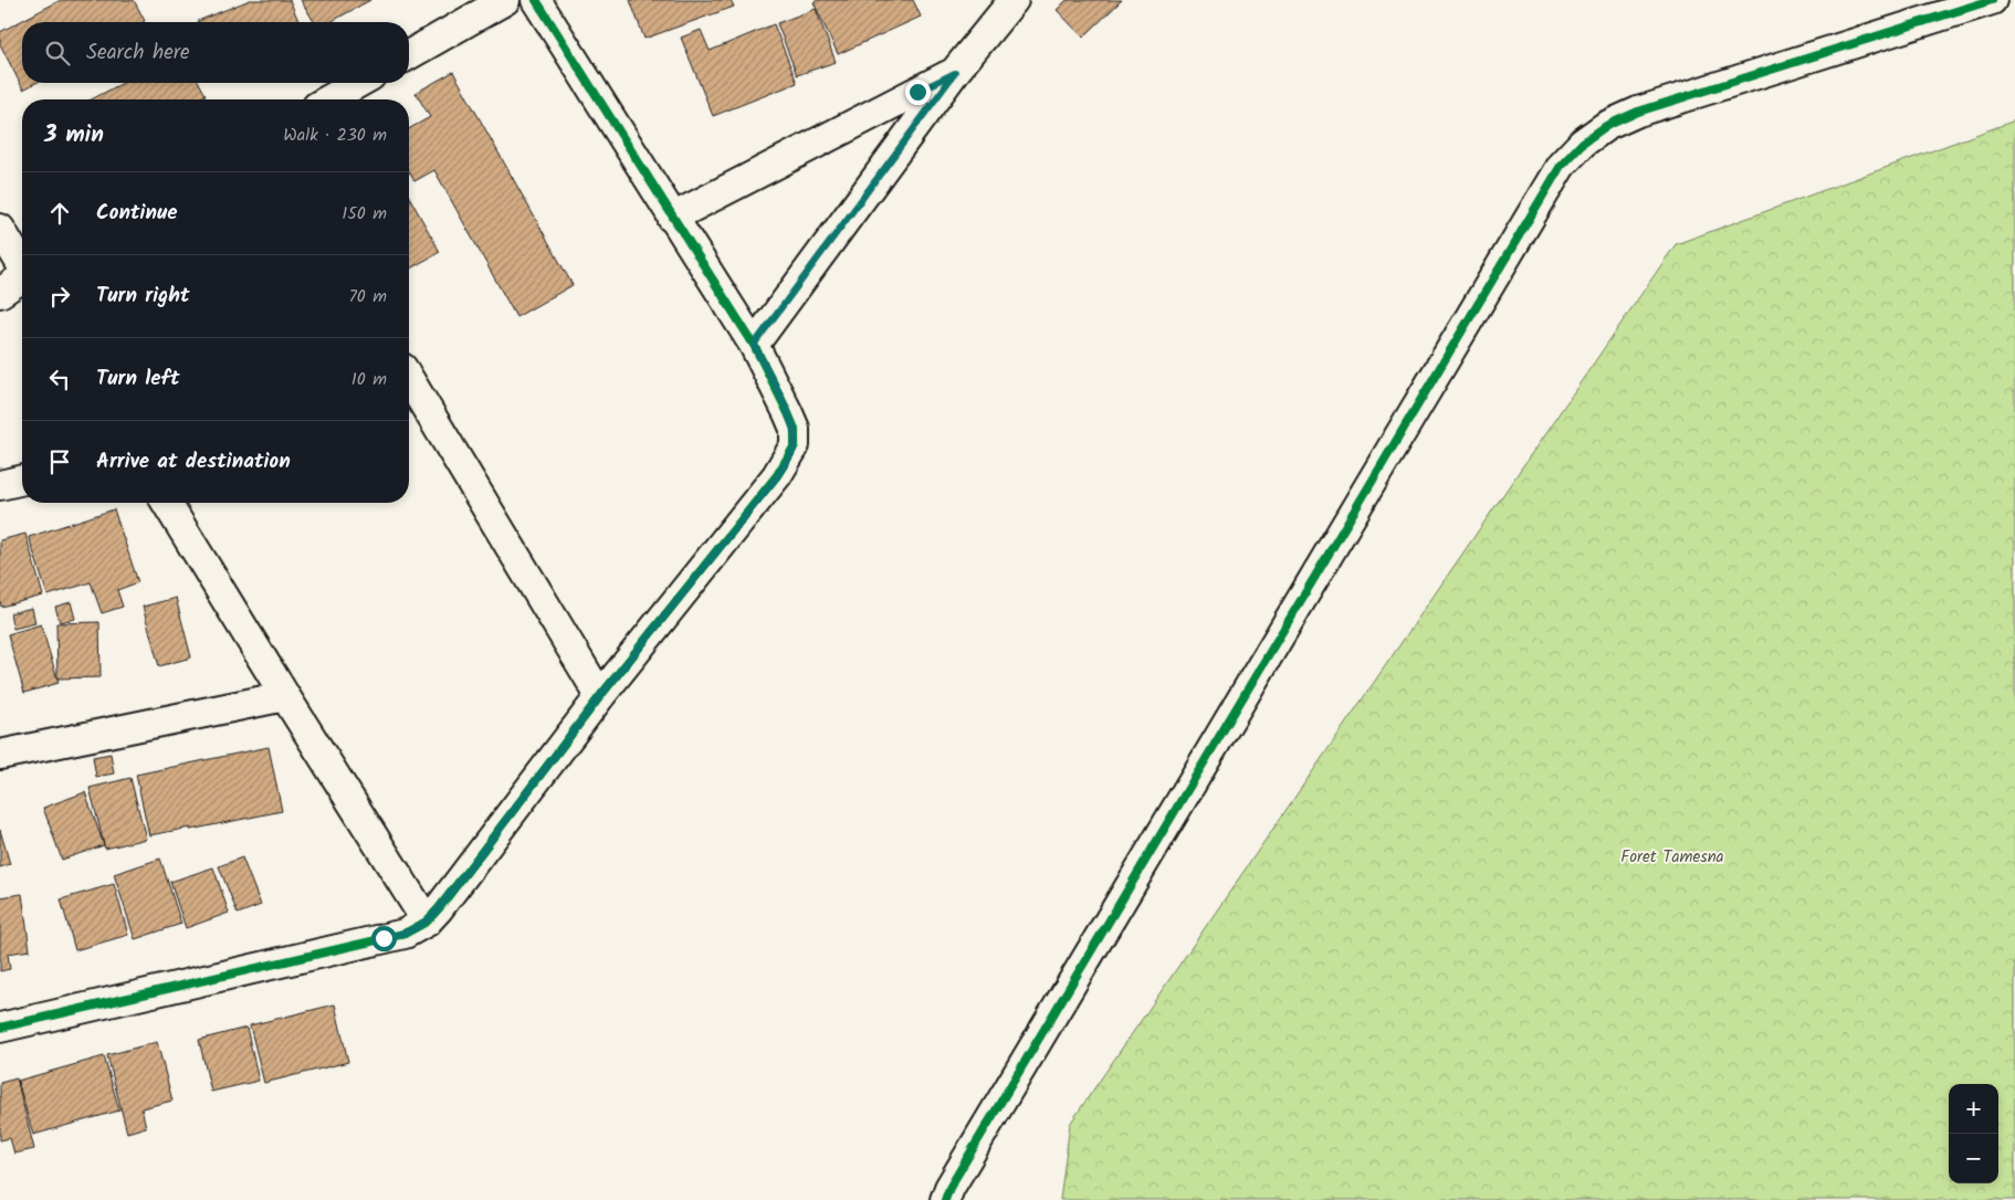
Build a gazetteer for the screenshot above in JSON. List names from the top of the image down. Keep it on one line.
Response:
{"parks":["Foret Tamesna"],"page":{"search":"Search here","heading":["3 min","Walk · 230 m"],"list":[["Continue","150 m"],["Turn right","70 m"],["Turn left","10 m"],"Arrive at destination"],"map_buttons":["+","−"]}}
